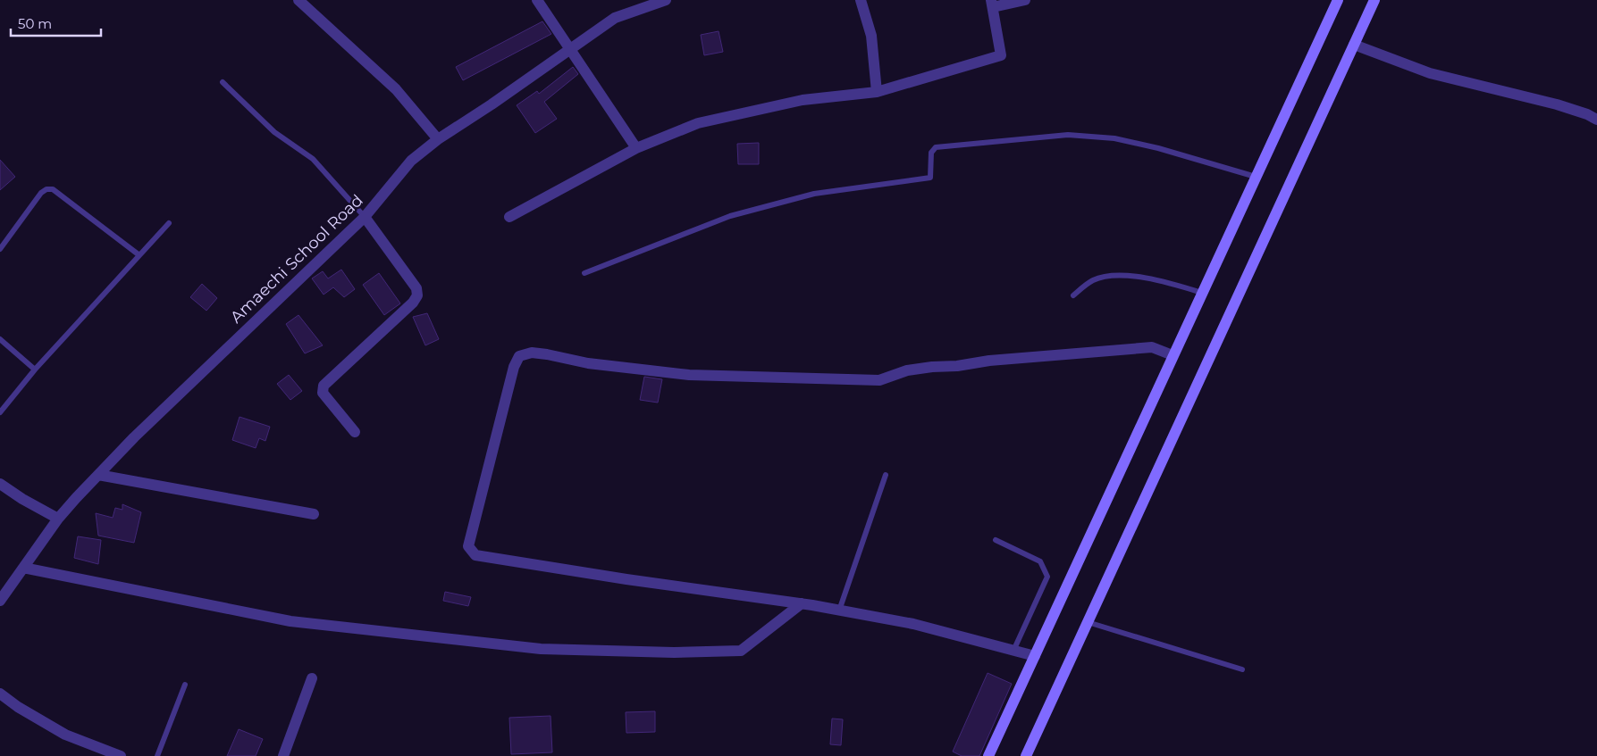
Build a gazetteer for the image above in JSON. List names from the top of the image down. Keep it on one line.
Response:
{"streets":{"street":["Amaechi School Road"]},"scale_bar":"50 m"}
